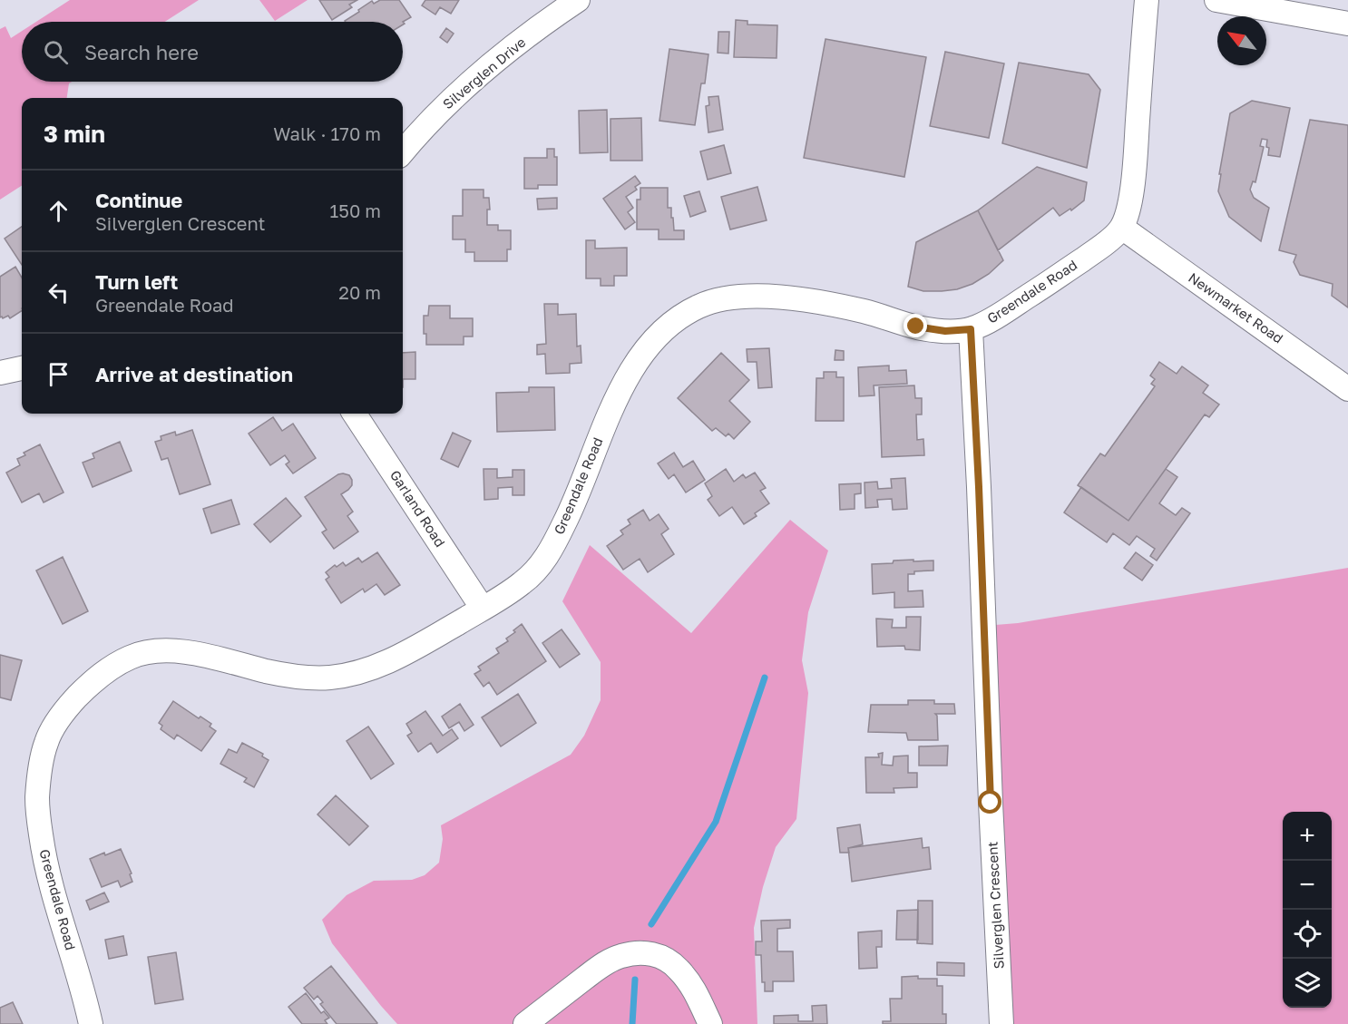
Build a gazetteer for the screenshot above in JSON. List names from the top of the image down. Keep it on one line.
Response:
{"streets":{"street":["Silverglen Drive","Greendale Road","Newmarket Road","Garland Road","Silverglen Crescent"]},"crossings":[["Greendale Road","Newmarket Road"],["Greendale Road","Garland Road"],["Greendale Road","Silverglen Crescent"]],"north":"top left","page":{"search":"Search here","heading":["3 min","Walk · 170 m"],"list":[["Continue","Silverglen Crescent","150 m"],["Turn left","Greendale Road","20 m"],"Arrive at destination"],"map_buttons":["+","−"]}}
